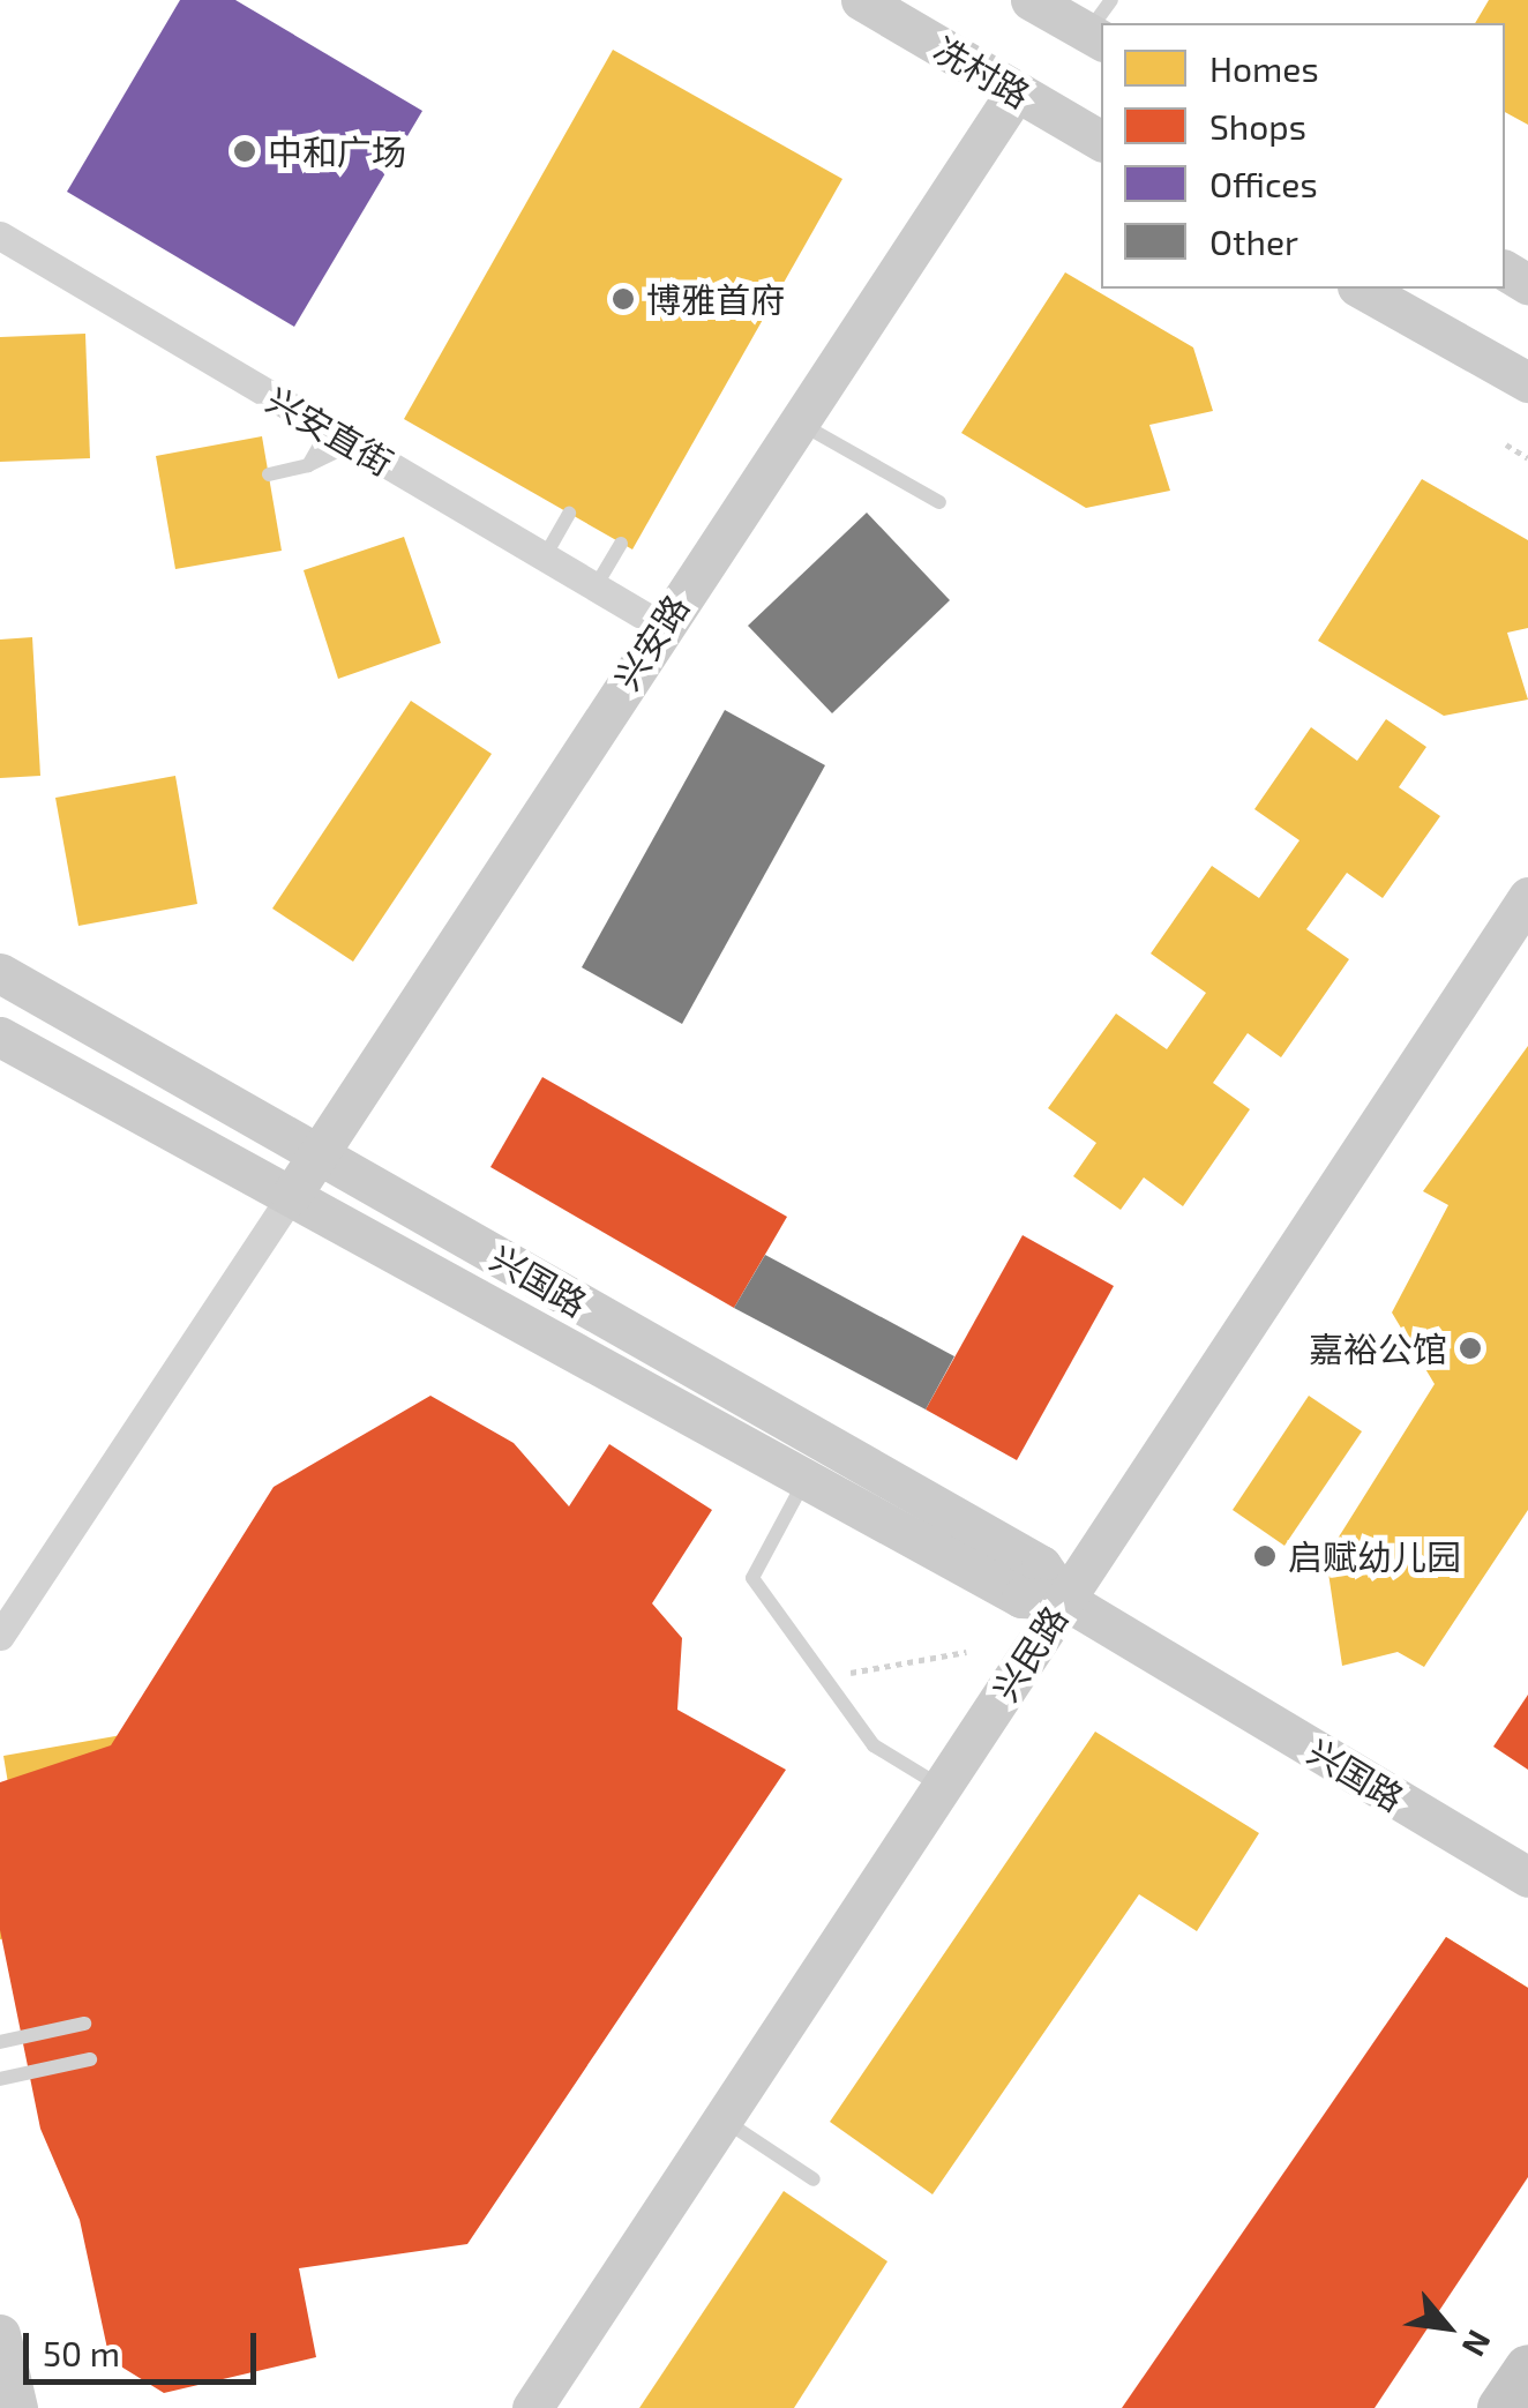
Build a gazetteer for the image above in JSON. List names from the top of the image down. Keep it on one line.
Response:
{"streets":{"street":["冼村路","兴安直街","兴安路","兴国路","兴民路"]},"crossings":[["冼村路","兴安路"],["兴安直街","兴安路"],["兴安路","兴国路"],["兴国路","兴民路"]],"places":["中和广场","博雅首府","嘉裕公馆","启赋幼儿园"],"legend":["Homes","Shops","Offices","Other"],"scale_bar":"50 m","north":"bottom right"}
